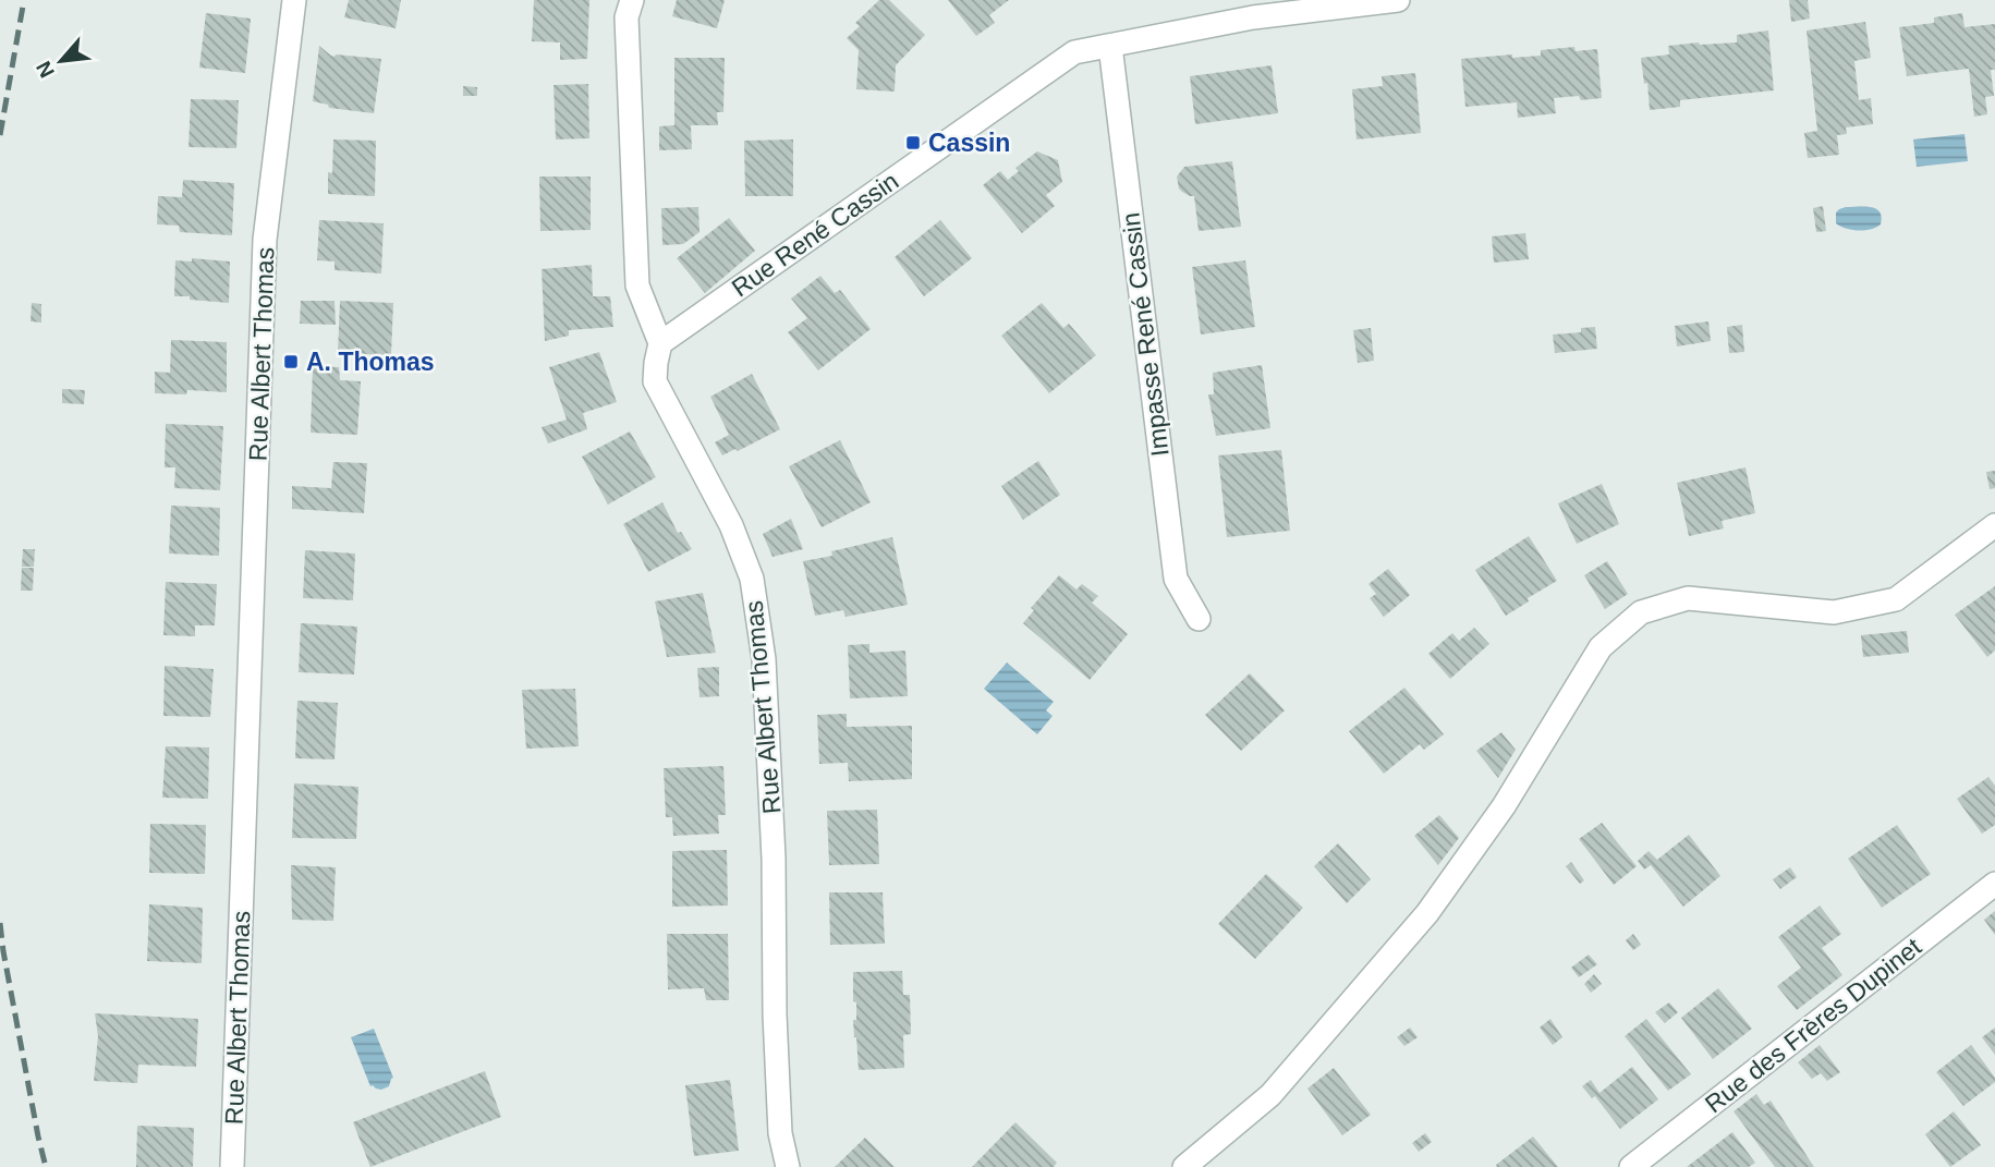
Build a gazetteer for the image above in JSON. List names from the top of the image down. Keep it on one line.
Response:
{"streets":{"street":["Rue René Cassin","Impasse René Cassin","Rue Albert Thomas","Rue des Frères Dupinet"]},"crossings":[["Rue René Cassin","Impasse René Cassin"],["Rue René Cassin","Rue Albert Thomas"]],"places":{"transit":["Cassin","A. Thomas"]},"north":"bottom left"}
